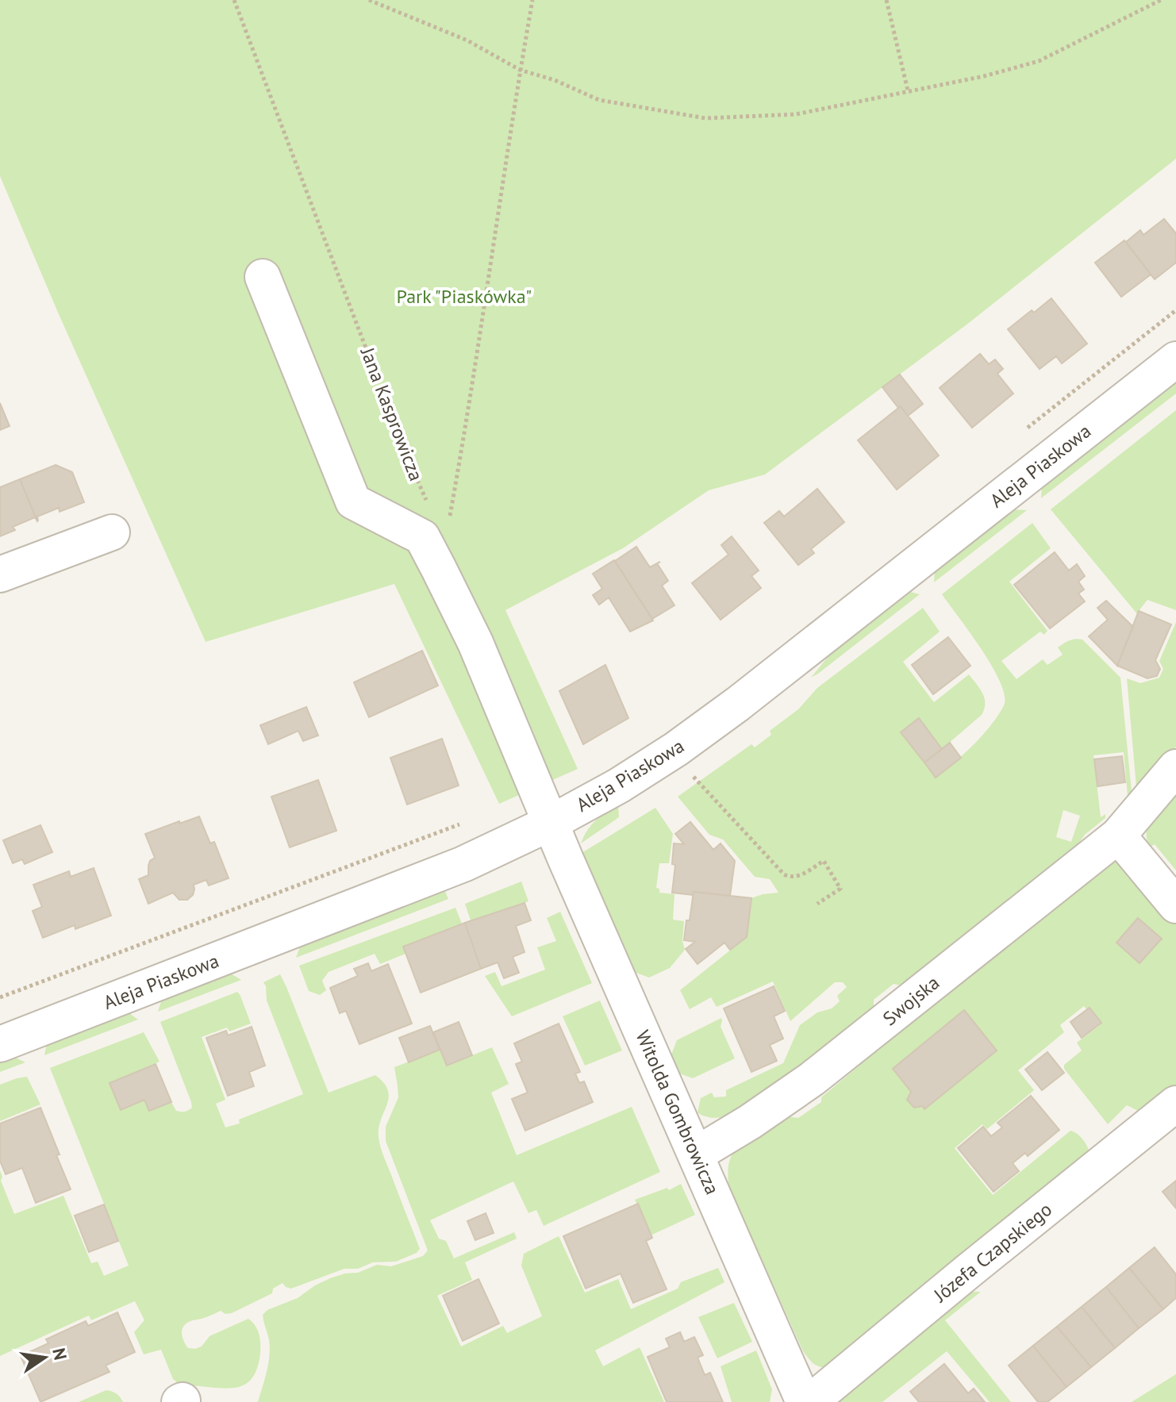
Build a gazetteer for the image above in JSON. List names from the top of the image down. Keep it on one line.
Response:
{"streets":{"street":["Aleja Piaskowa","Swojska","Witolda Gombrowicza","Józefa Czapskiego"],"path":["Jana Kasprowicza"]},"crossings":[["Aleja Piaskowa","Witolda Gombrowicza"],["Swojska","Witolda Gombrowicza"]],"parks":["Park \"Piaskówka\""],"north":"right"}
